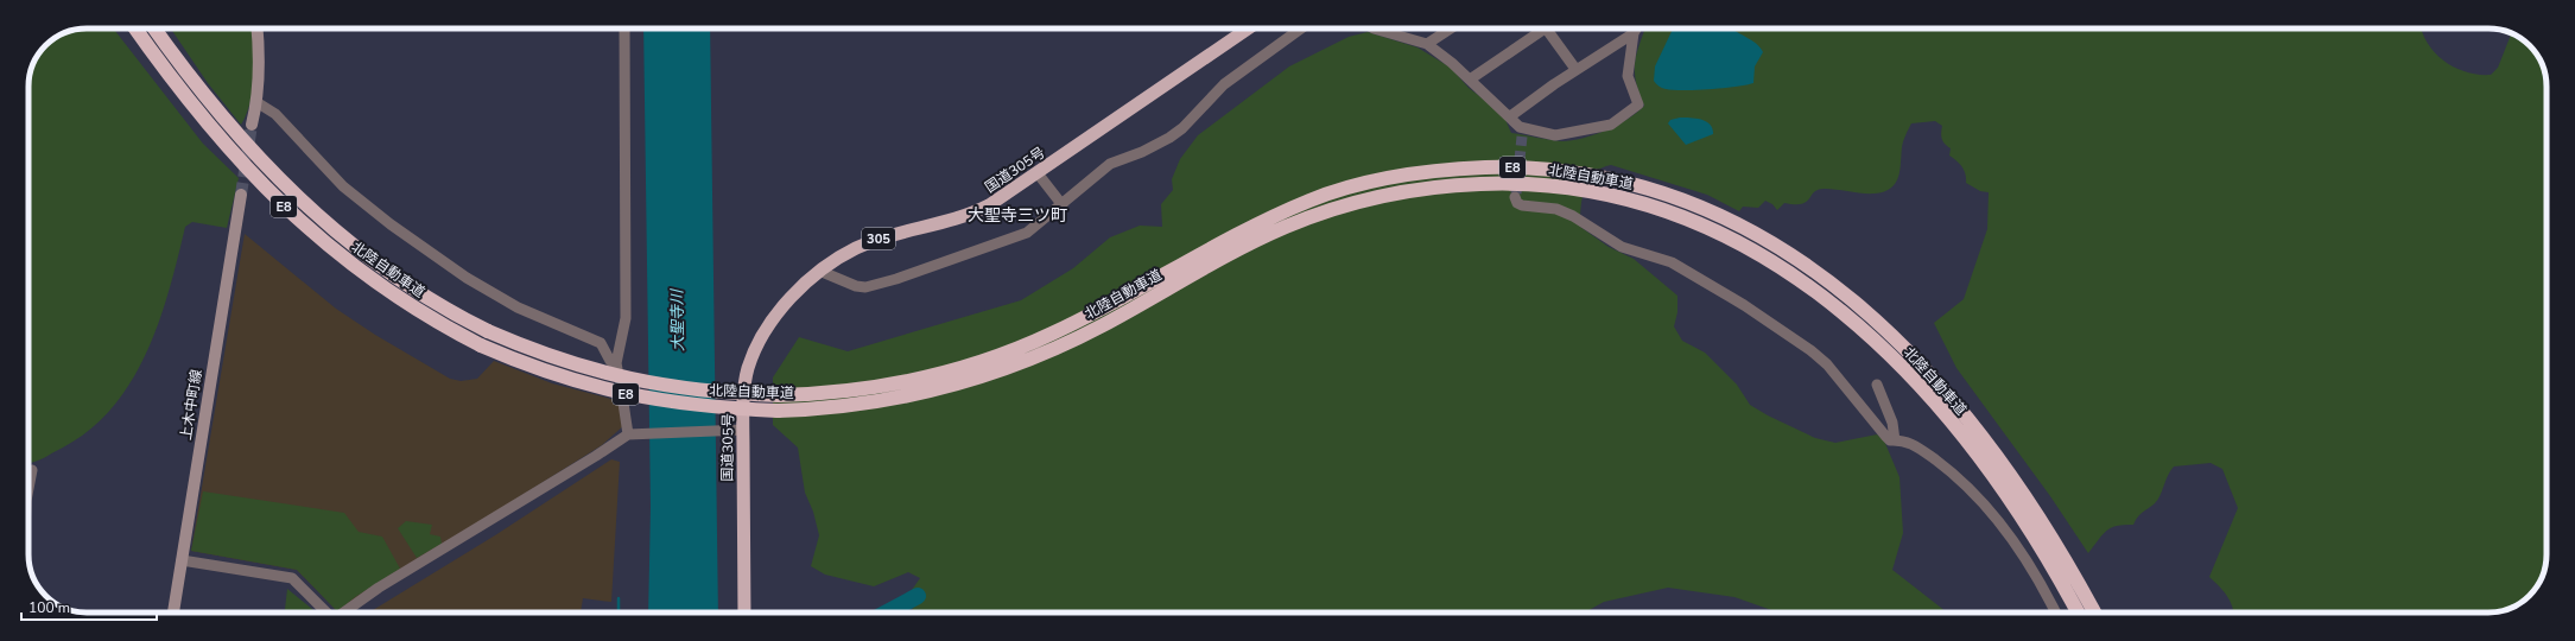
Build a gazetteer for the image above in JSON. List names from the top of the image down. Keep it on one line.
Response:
{"streets":{"highway":["E8","国道305号","北陸自動車道","305"],"main road":["上木中町線"]},"districts":["大聖寺三ツ町"],"water":["大聖寺川"],"scale_bar":"100 m"}
